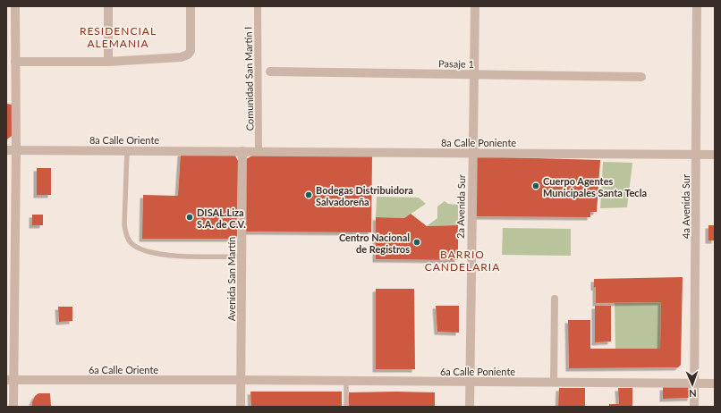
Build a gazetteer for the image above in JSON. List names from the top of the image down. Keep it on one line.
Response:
{"streets":{"street":["Pasaje 1","Comunidad San Martín I","8a Calle Oriente","8a Calle Poniente","2a Avenida Sur","4a Avenida Sur","Avenida San Martín","6a Calle Oriente","6a Calle Poniente"]},"crossings":[["Pasaje 1","2a Avenida Sur"],["Comunidad San Martín I","8a Calle Poniente"],["8a Calle Oriente","8a Calle Poniente"],["8a Calle Oriente","Avenida San Martín"],["8a Calle Poniente","2a Avenida Sur"],["8a Calle Poniente","4a Avenida Sur"],["8a Calle Poniente","Avenida San Martín"],["2a Avenida Sur","6a Calle Poniente"],["4a Avenida Sur","6a Calle Poniente"],["Avenida San Martín","6a Calle Oriente"],["Avenida San Martín","6a Calle Poniente"],["6a Calle Oriente","6a Calle Poniente"]],"districts":["RESIDENCIAL ALEMANIA","BARRIO CANDELARIA"],"places":["Cuerpo Agentes Municipales Santa Tecla","Bodegas Distribuidora Salvadoreña","DISAL.Liza S.A. de C.V.","Centro Nacional de Registros"],"north":"bottom"}
